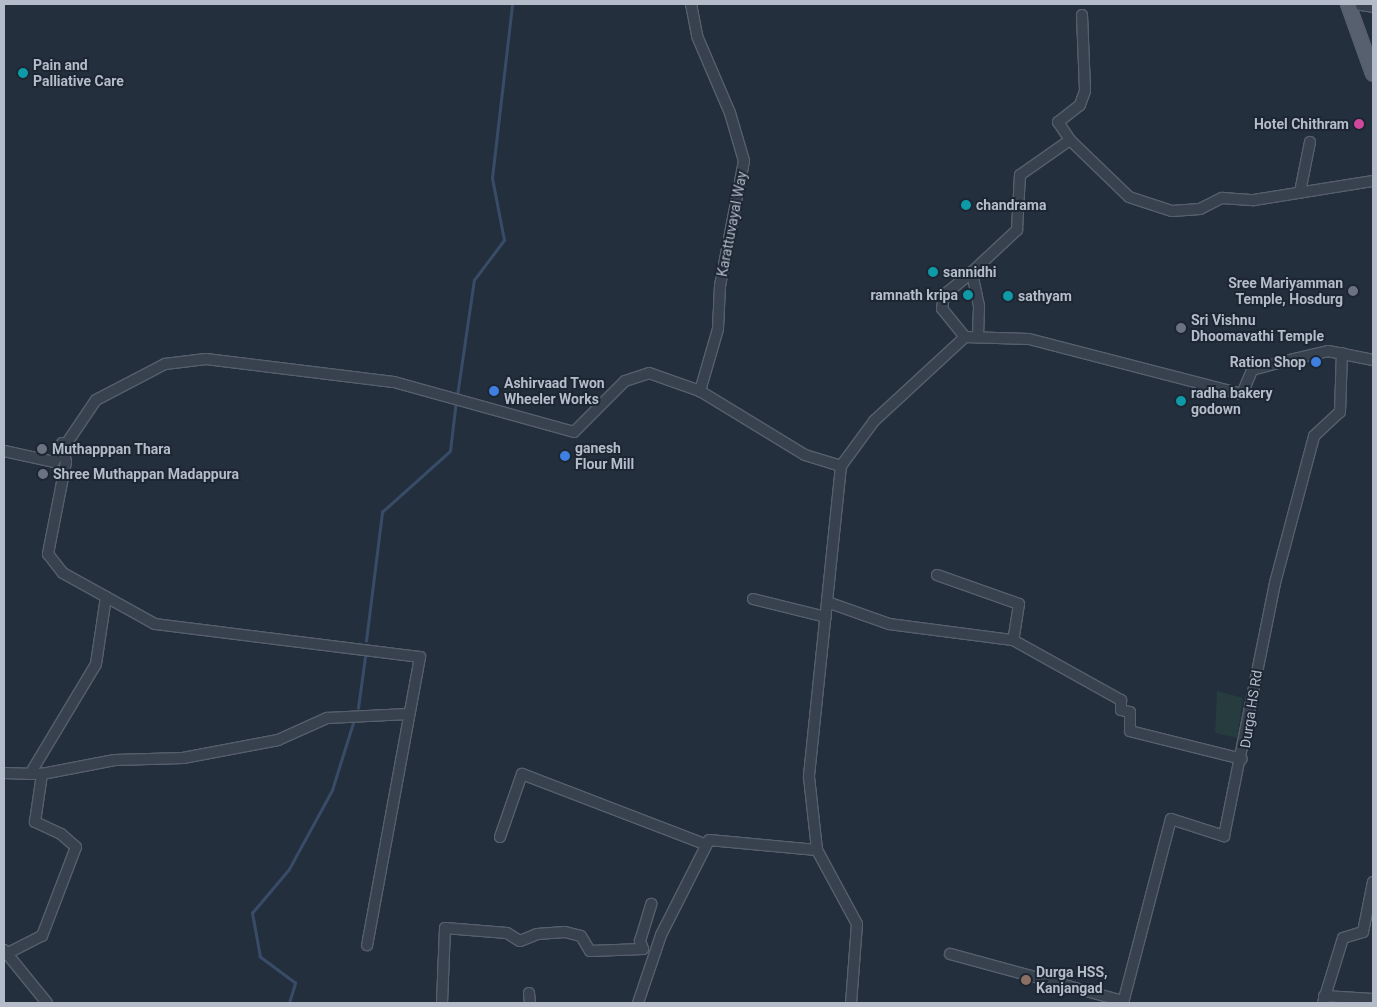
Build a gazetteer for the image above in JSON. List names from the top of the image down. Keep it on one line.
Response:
{"streets":{"street":["Karattuvayal Way","Durga HS Rd"]},"places":["Pain and Palliative Care","Hotel Chithram","chandrama","sannidhi","Sree Mariyamman Temple, Hosdurg","ramnath kripa","sathyam","Sri Vishnu Dhoomavathi Temple","Ration Shop","Ashirvaad Twon Wheeler Works","radha bakery godown","Muthapppan Thara","ganesh Flour Mill","Shree Muthappan Madappura","Durga HSS, Kanjangad"]}
